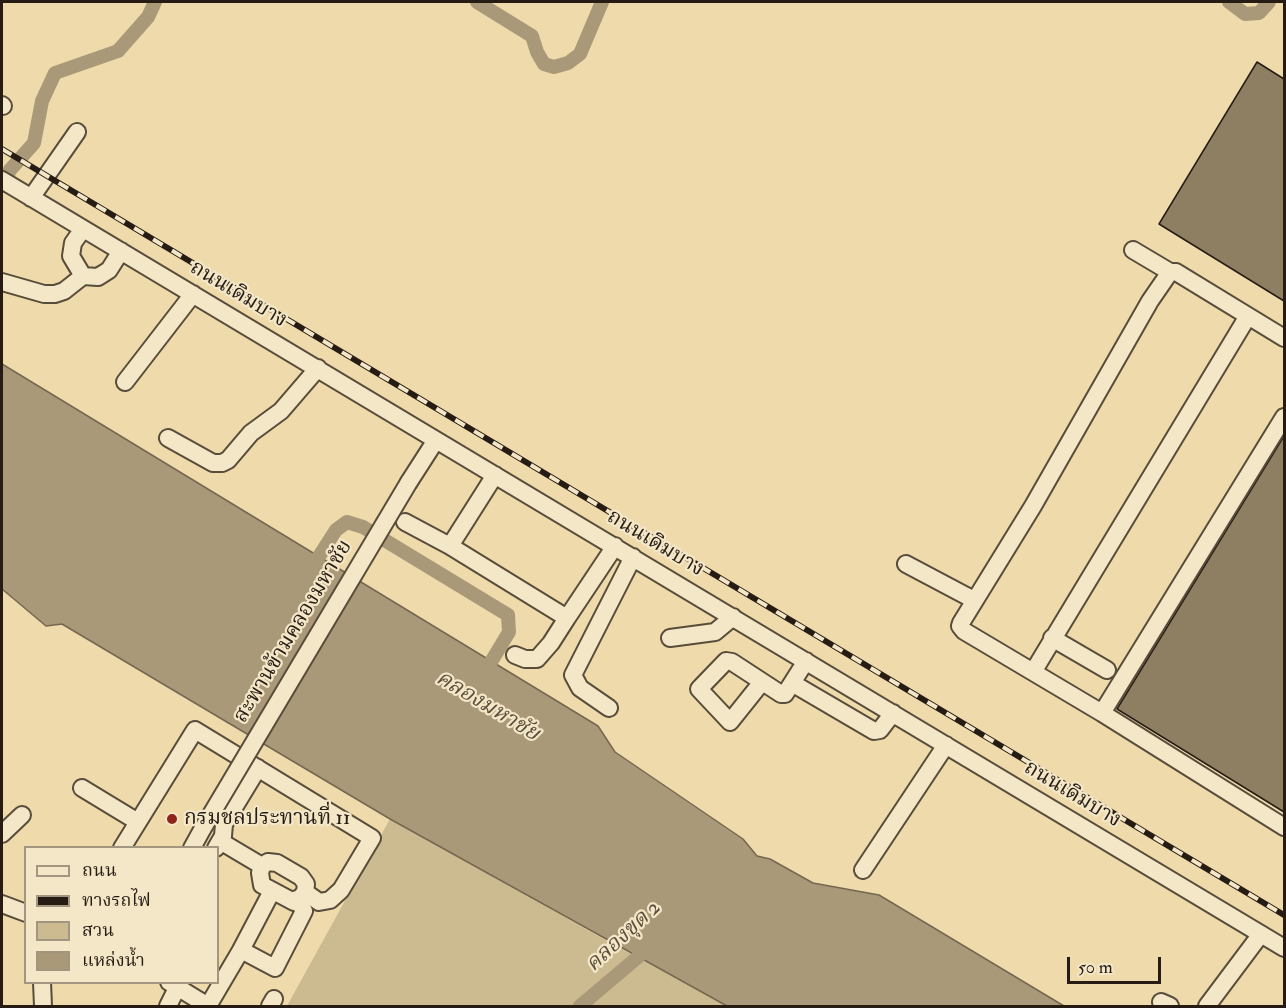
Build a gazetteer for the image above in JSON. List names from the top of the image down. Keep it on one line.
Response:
{"streets":{"street":["ถนนเดิมบาง","สะพานข้ามคลองมหาชัย"]},"crossings":[["ถนนเดิมบาง","สะพานข้ามคลองมหาชัย"]],"water":["คลองมหาชัย","คลองขุด 2"],"places":["กรมชลประทานที่ 11"],"legend":["ถนน","ทางรถไฟ","สวน","แหล่งน้ำ"],"scale_bar":"50 m"}
